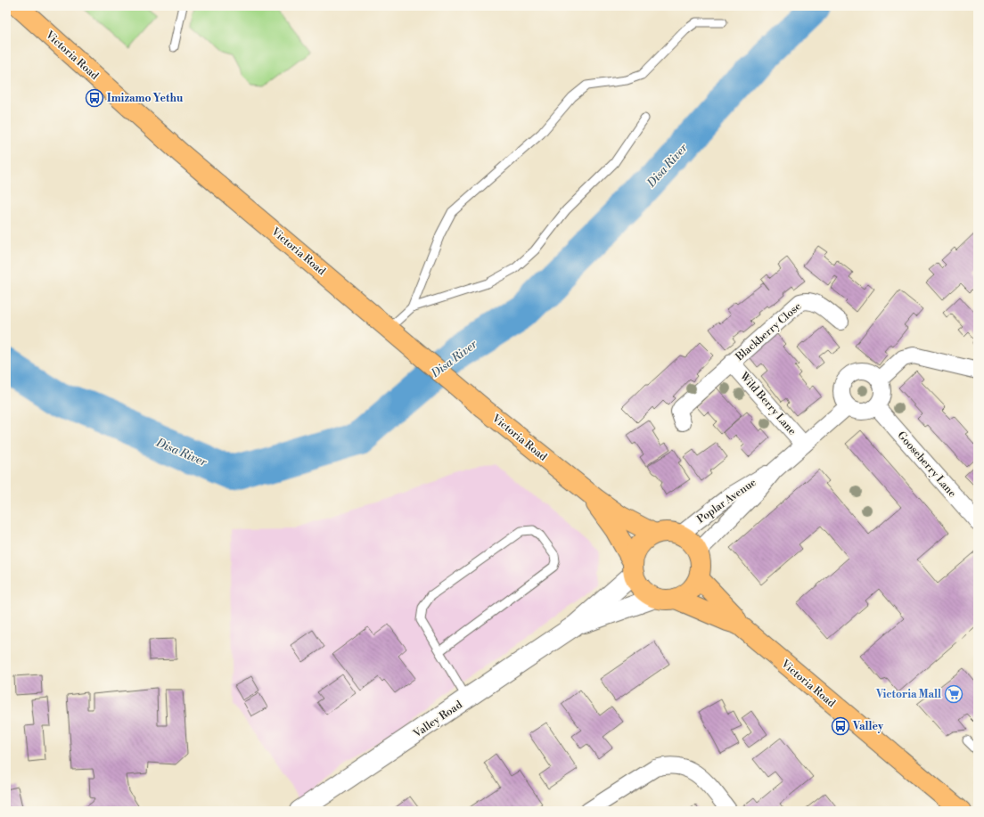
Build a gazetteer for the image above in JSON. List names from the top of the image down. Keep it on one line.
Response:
{"streets":{"main road":["Victoria Road"],"street":["Blackberry Close","Wild Berry Lane","Gooseberry Lane","Poplar Avenue","Valley Road"]},"crossings":[["Victoria Road","Poplar Avenue"],["Victoria Road","Valley Road"],["Blackberry Close","Wild Berry Lane"],["Wild Berry Lane","Poplar Avenue"],["Gooseberry Lane","Poplar Avenue"],["Poplar Avenue","Valley Road"]],"water":["Disa River"],"places":{"bus stop":["Imizamo Yethu","Valley"],"supermarket":["Victoria Mall"]}}
